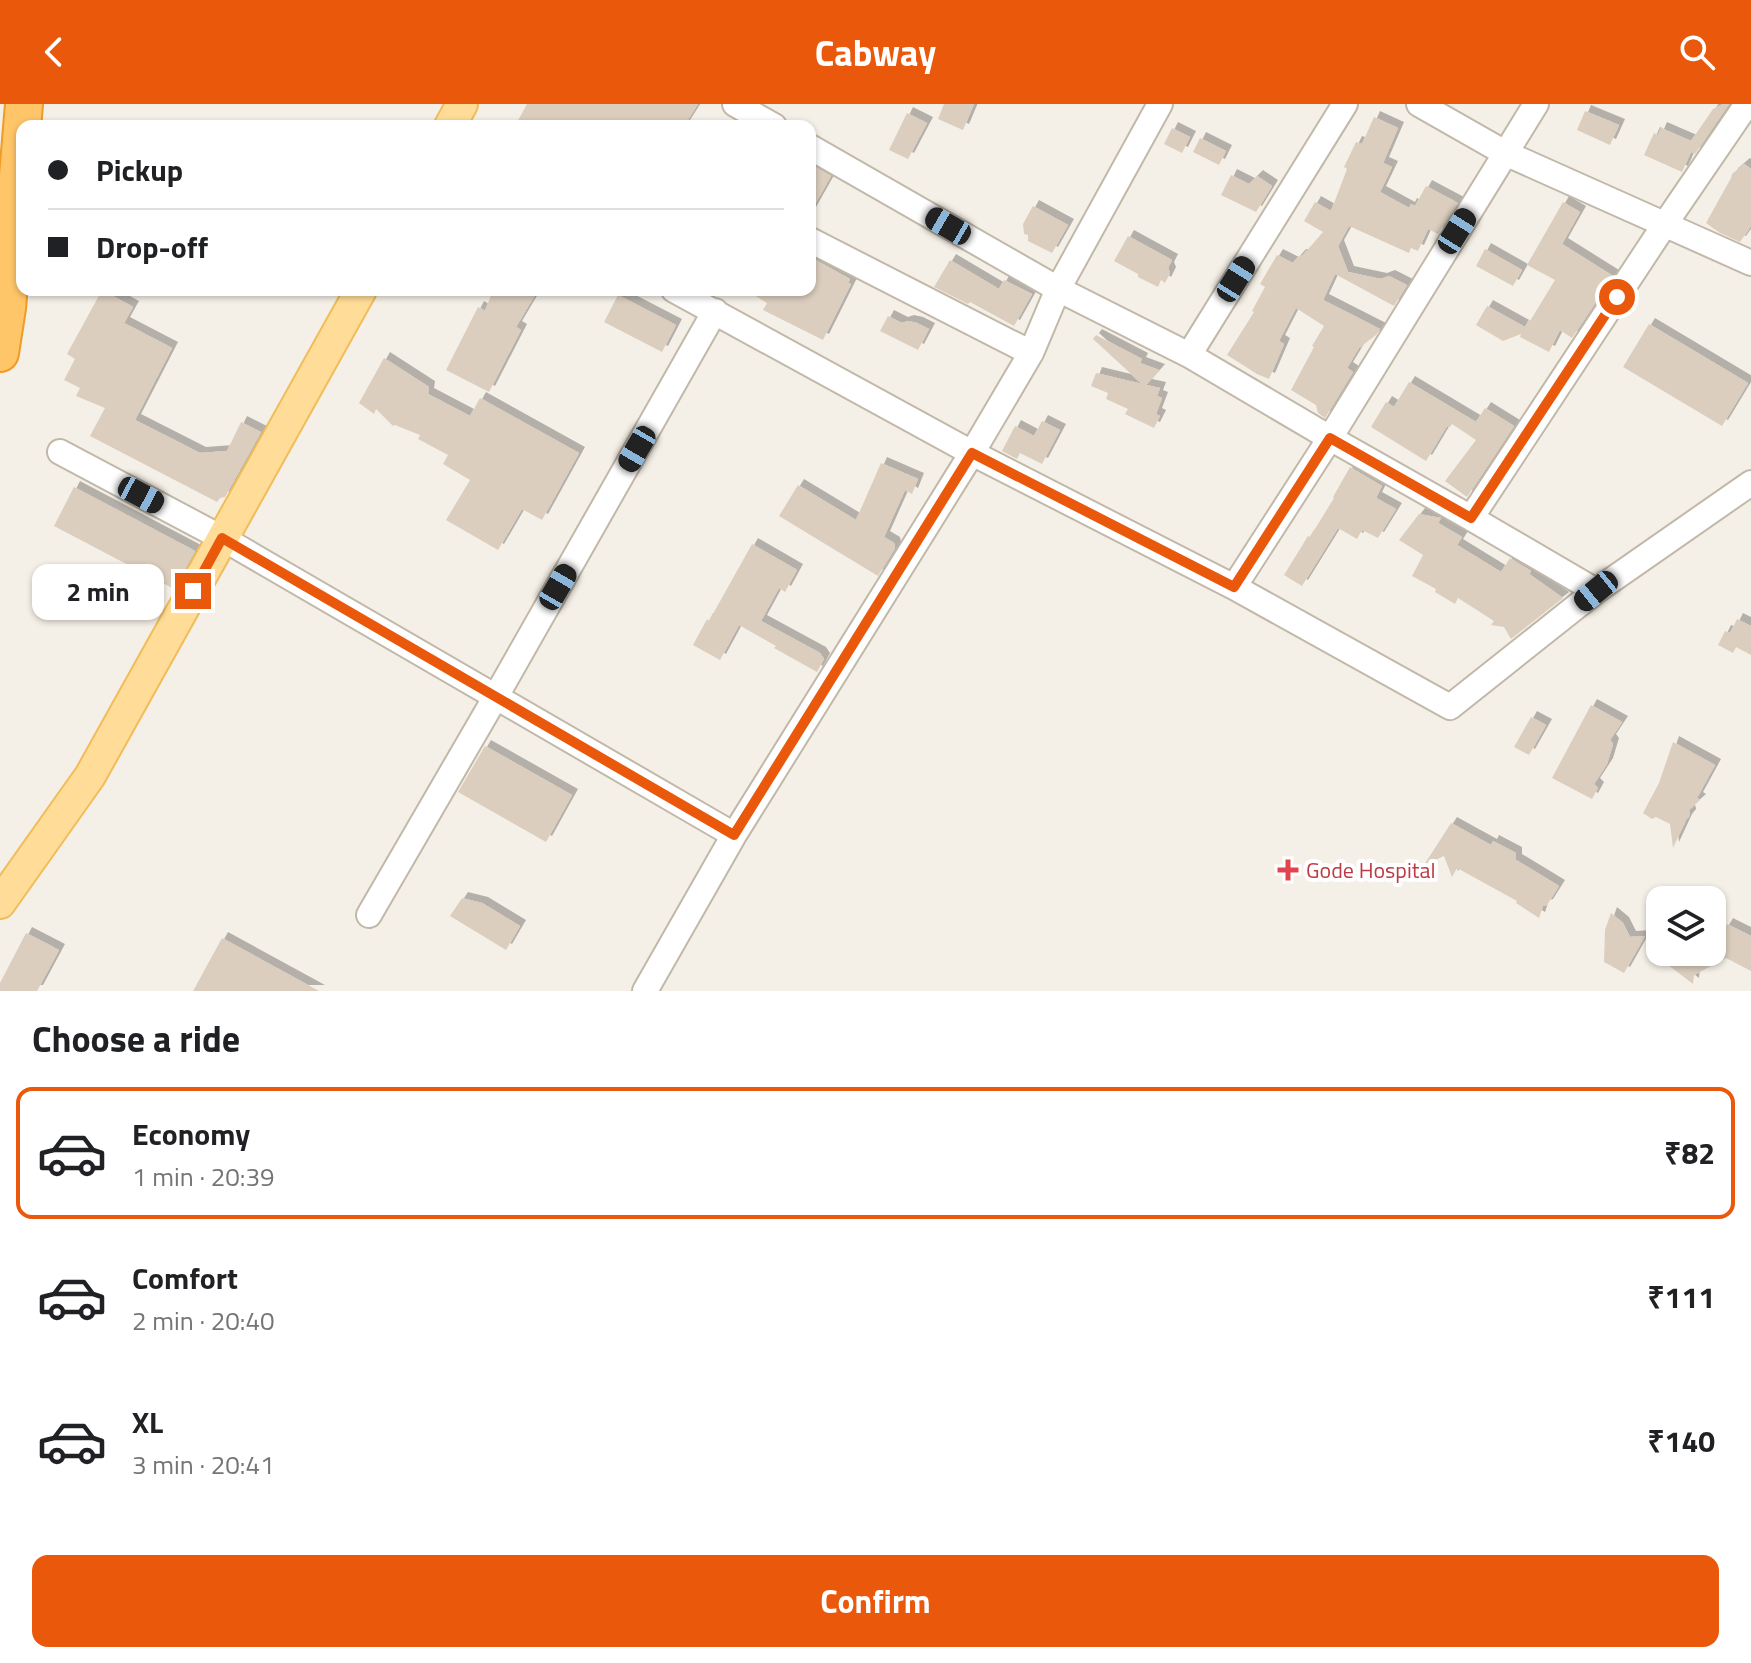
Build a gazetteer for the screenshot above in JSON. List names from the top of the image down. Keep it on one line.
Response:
{"places":{"health":["Gode Hospital"]},"page":{"header":"Cabway","banner":["Pickup","Drop-off"],"bubble":"2 min","heading":"Choose a ride","list":[{"name":"Economy","note":"1 min · 20:39","value":"₹82"},{"name":"Comfort","note":"2 min · 20:40","value":"₹111"},{"name":"XL","note":"3 min · 20:41","value":"₹140"}],"buttons":"Confirm"}}
